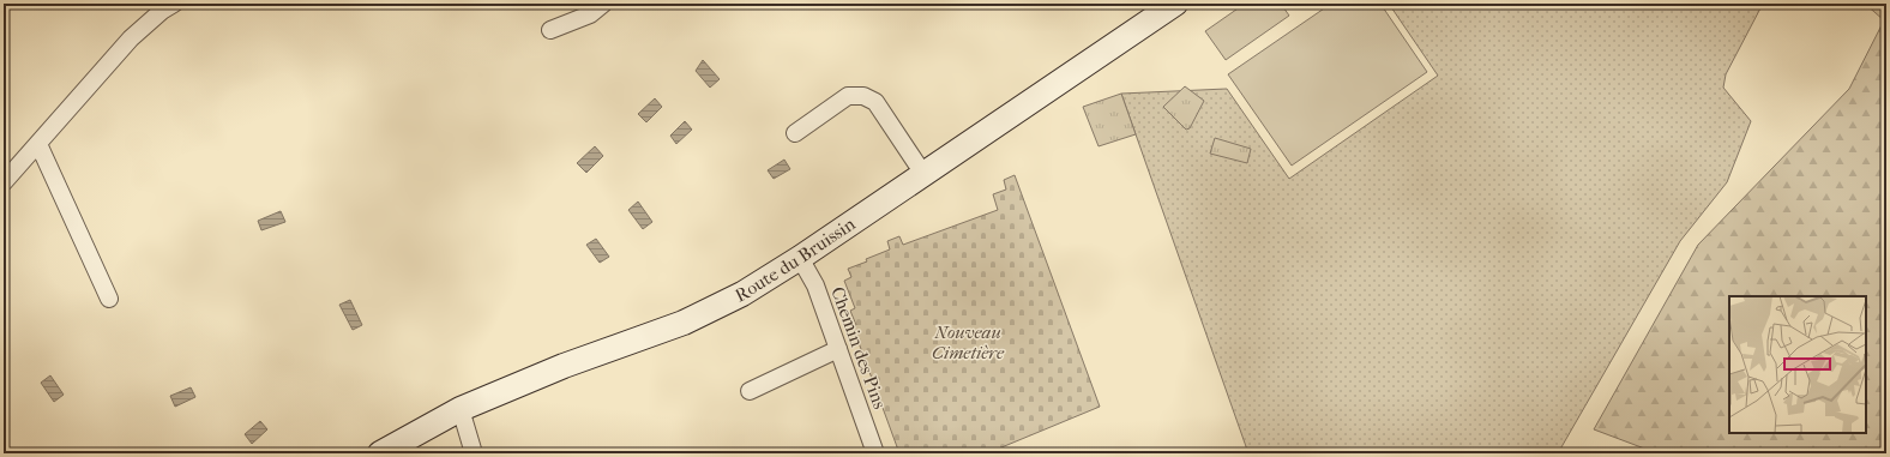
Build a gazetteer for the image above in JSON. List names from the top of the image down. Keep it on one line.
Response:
{"streets":{"street":["Route du Bruissin","Chemin des Pins"]},"crossings":[["Route du Bruissin","Chemin des Pins"]],"parks":["Nouveau Cimetière"]}
